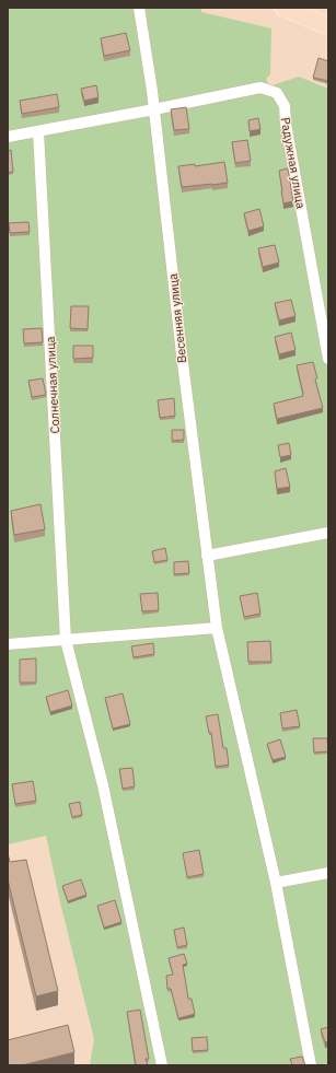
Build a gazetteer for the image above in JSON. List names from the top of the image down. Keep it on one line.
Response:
{"streets":{"street":["Радужная улица","Весенняя улица","Солнечная улица"]},"crossings":[["Радужная улица","Весенняя улица"],["Радужная улица","Солнечная улица"]]}
